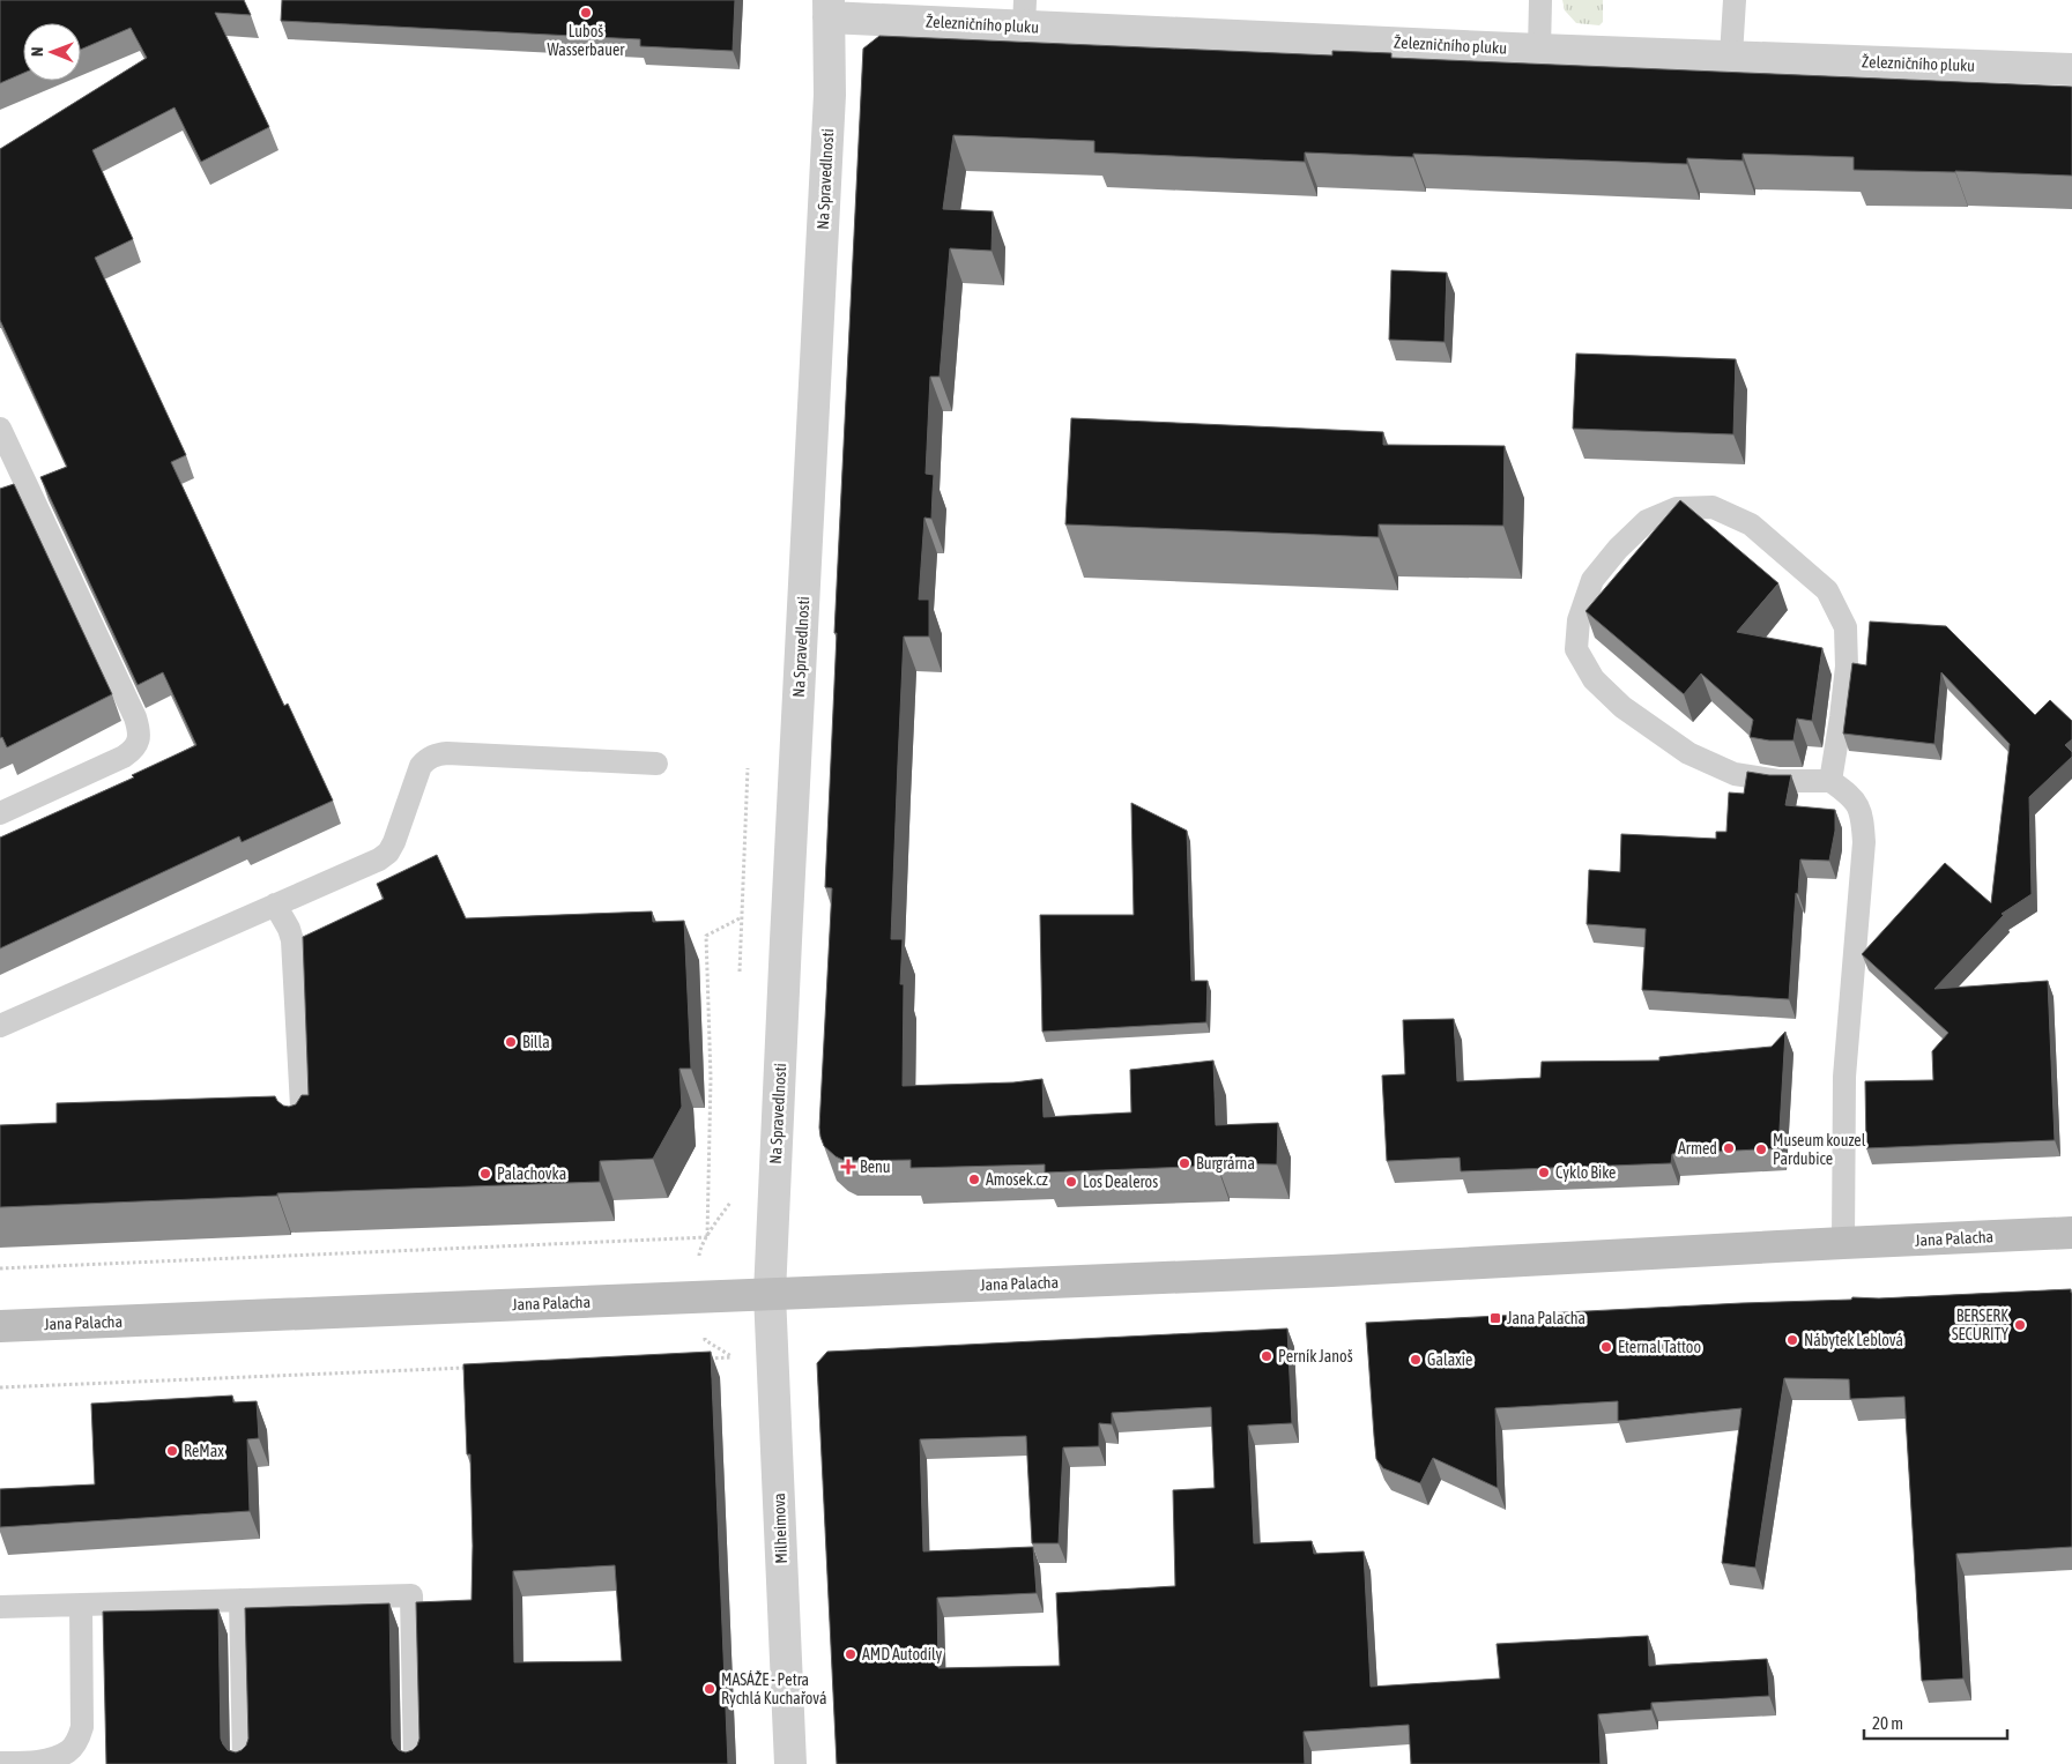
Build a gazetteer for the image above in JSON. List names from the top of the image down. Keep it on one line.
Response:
{"streets":{"main road":["Jana Palacha"],"street":["Železničního pluku","Na Spravedlnosti","Milheimova"]},"crossings":[["Železničního pluku","Na Spravedlnosti"],["Na Spravedlnosti","Jana Palacha"],["Na Spravedlnosti","Milheimova"],["Jana Palacha","Milheimova"]],"places":{"other":["Luboš Wasserbauer","Billa","Armed","Museum kouzel Pardubice","Burgrárna","Cyklo Bike","Palachovka","Amosek.cz","Los Dealeros","BERSERK SECURITY","Nábytek Leblová","Eternal Tattoo","Perník Janoš","Galaxie","ReMax","AMD Autodíly","MASÁŽE - Petra Rychlá Kuchařová"],"health":["Benu"],"transit":["Jana Palacha"]},"scale_bar":"20 m","north":"left"}
